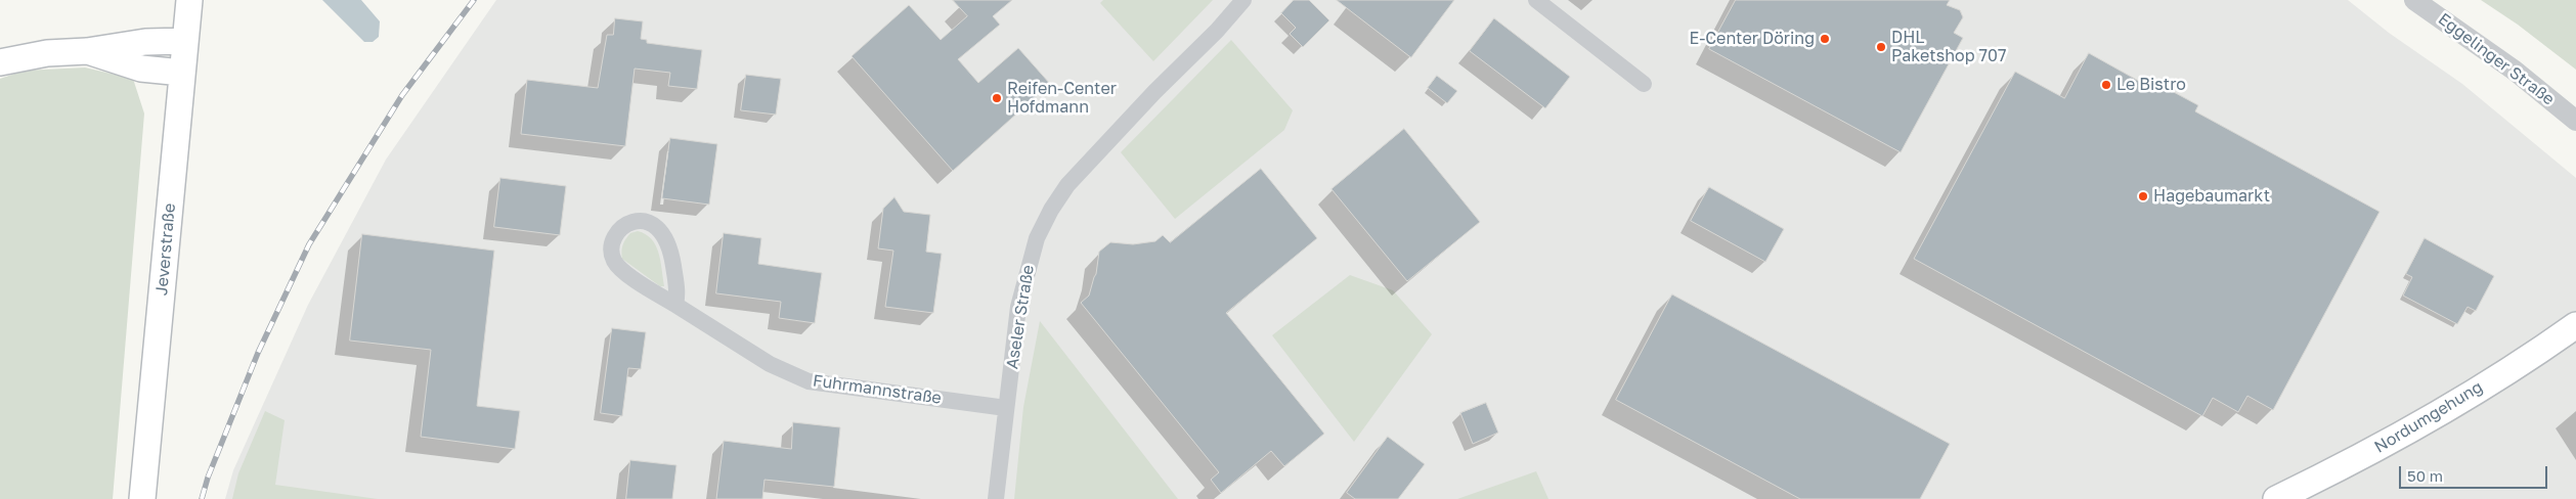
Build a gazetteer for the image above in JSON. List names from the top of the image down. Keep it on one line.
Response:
{"streets":{"main road":["Jeverstraße","Nordumgehung"],"street":["Eggelinger Straße","Aseler Straße","Fuhrmannstraße"]},"crossings":[["Aseler Straße","Fuhrmannstraße"]],"places":["E-Center Döring","DHL Paketshop 707","Le Bistro","Reifen-Center Hofdmann","Hagebaumarkt"],"scale_bar":"50 m"}
